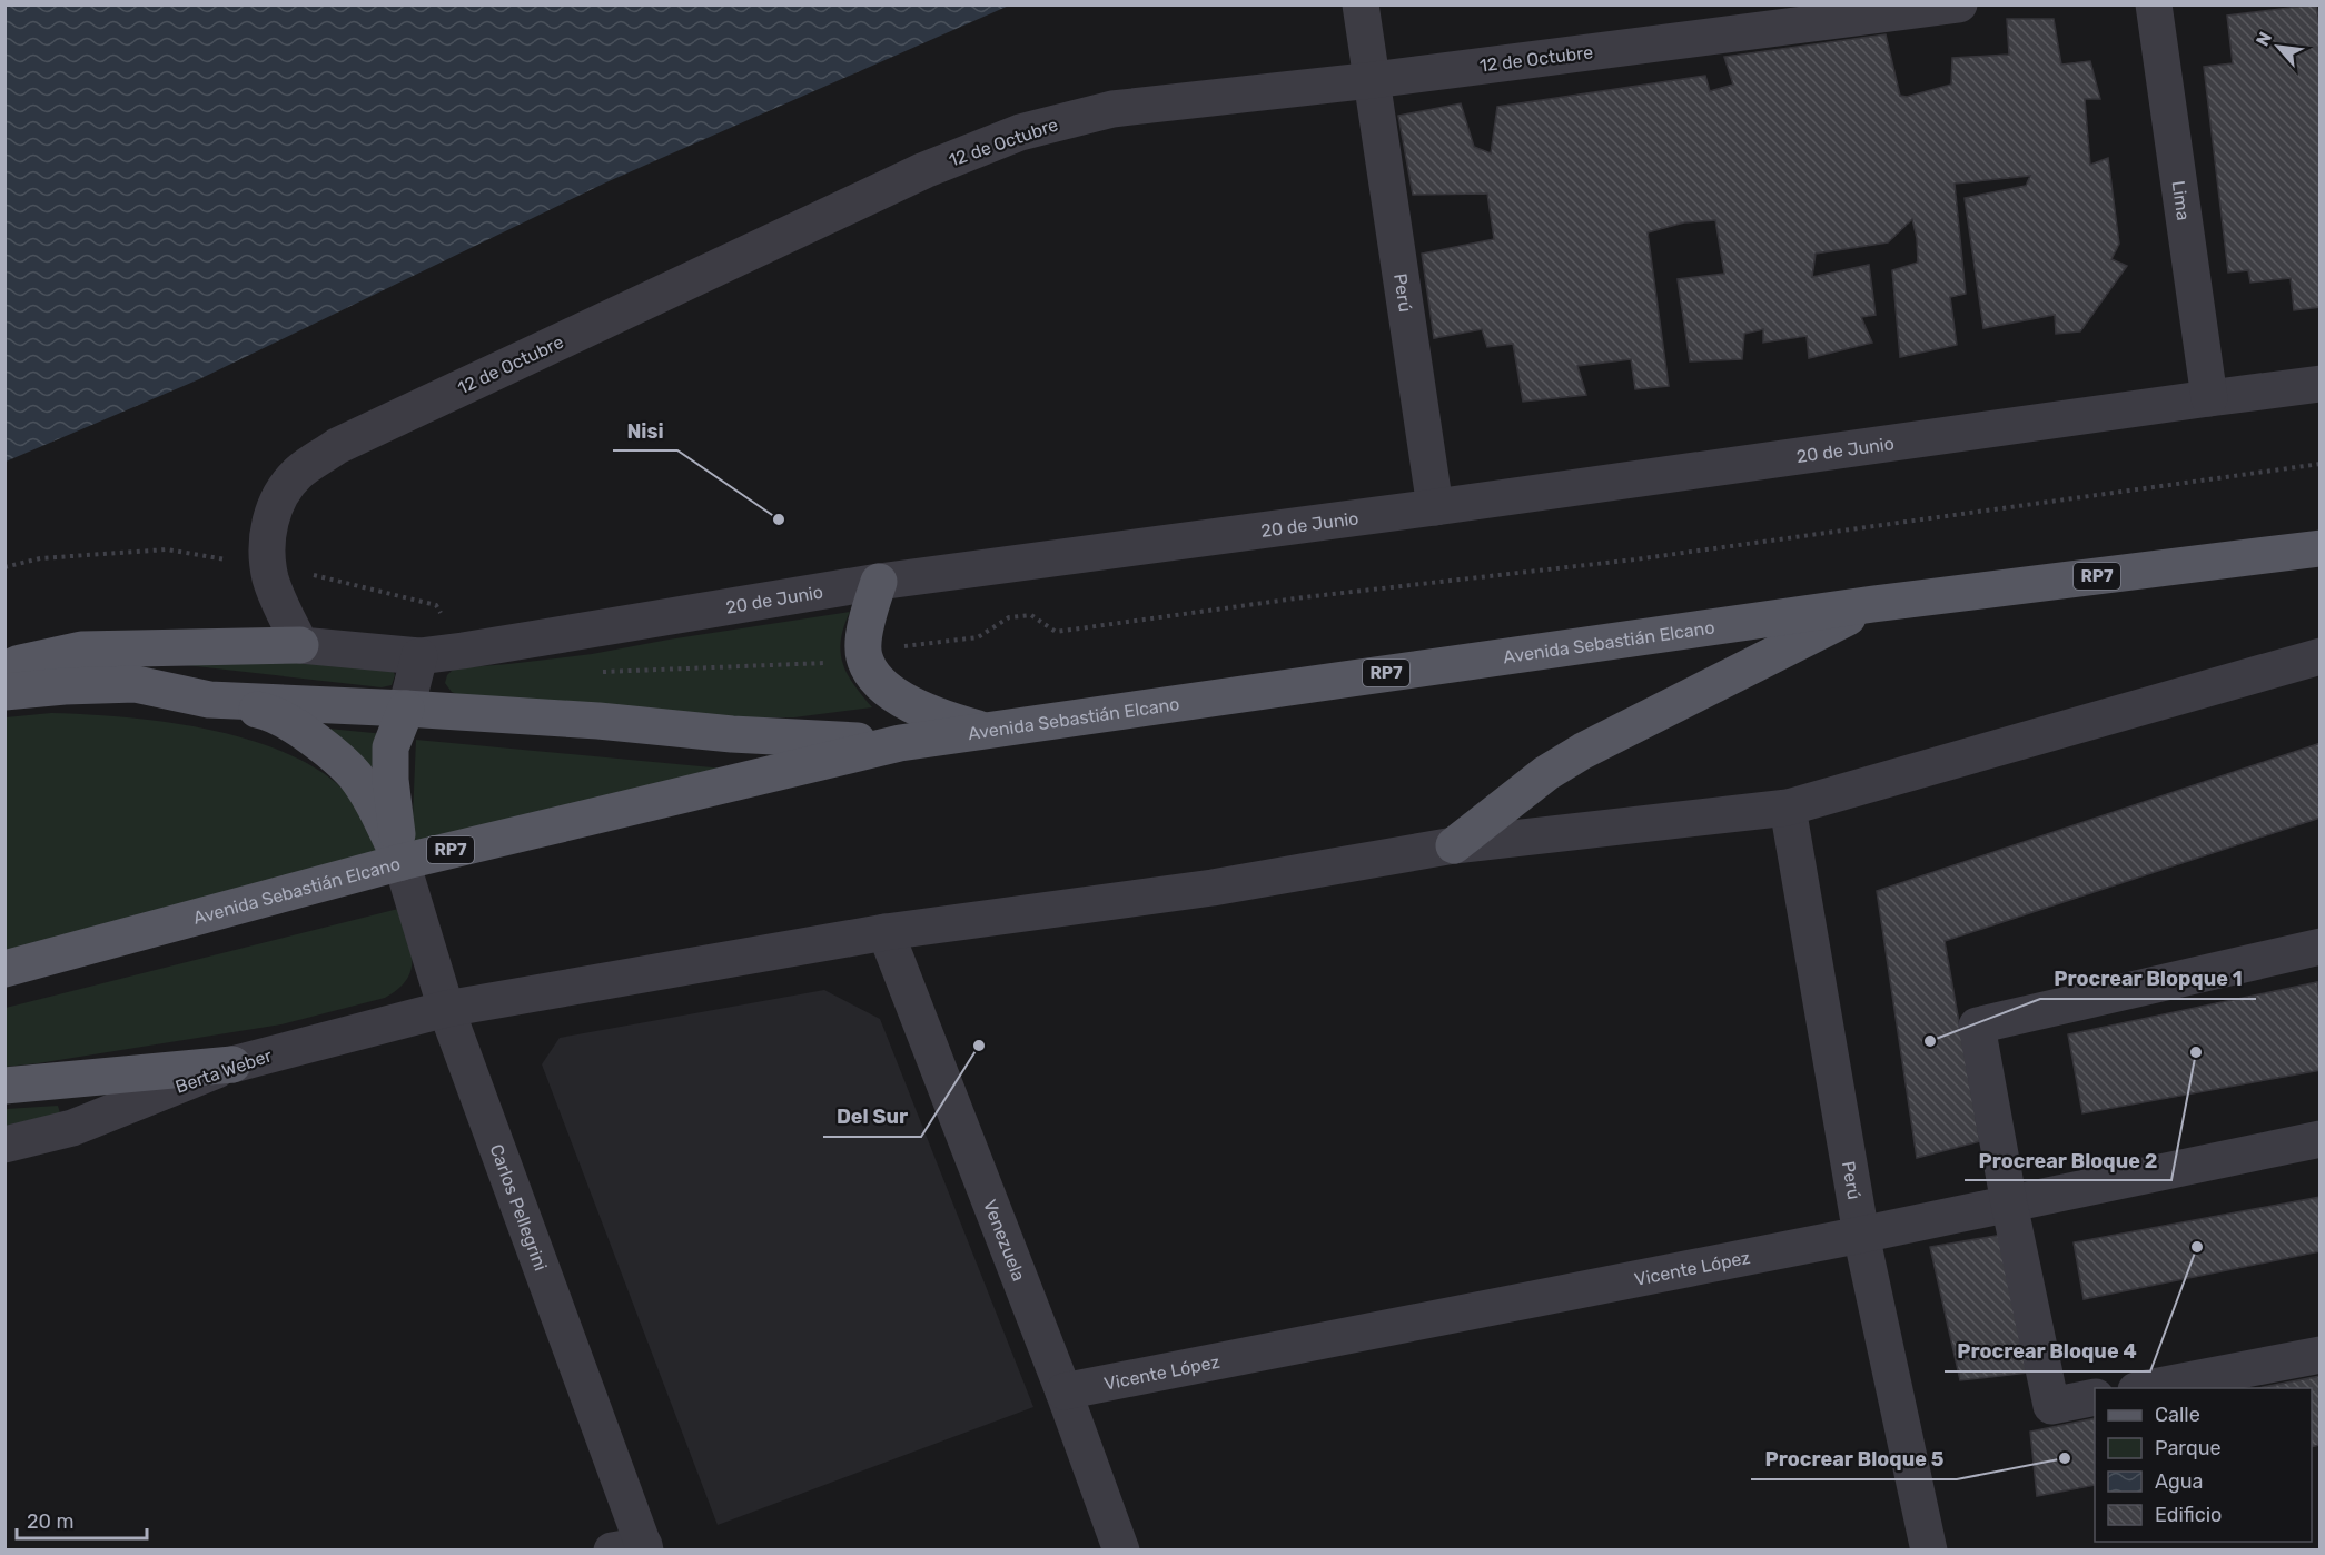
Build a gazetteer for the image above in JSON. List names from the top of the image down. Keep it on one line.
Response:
{"streets":{"main road":["RP7","Avenida Sebastián Elcano"],"street":["12 de Octubre","Lima","Perú","20 de Junio","Berta Weber","Carlos Pellegrini","Venezuela","Vicente López"]},"crossings":[["12 de Octubre","Perú"],["12 de Octubre","20 de Junio"],["Lima","20 de Junio"],["Perú","20 de Junio"],["Perú","Vicente López"],["Avenida Sebastián Elcano","Carlos Pellegrini"],["Berta Weber","Carlos Pellegrini"],["Venezuela","Vicente López"]],"places":["Nisi","Procrear Blopque 1","Del Sur","Procrear Bloque 2","Procrear Bloque 4","Procrear Bloque 5"],"legend":["Calle","Parque","Agua","Edificio"],"scale_bar":"20 m","north":"top left"}
